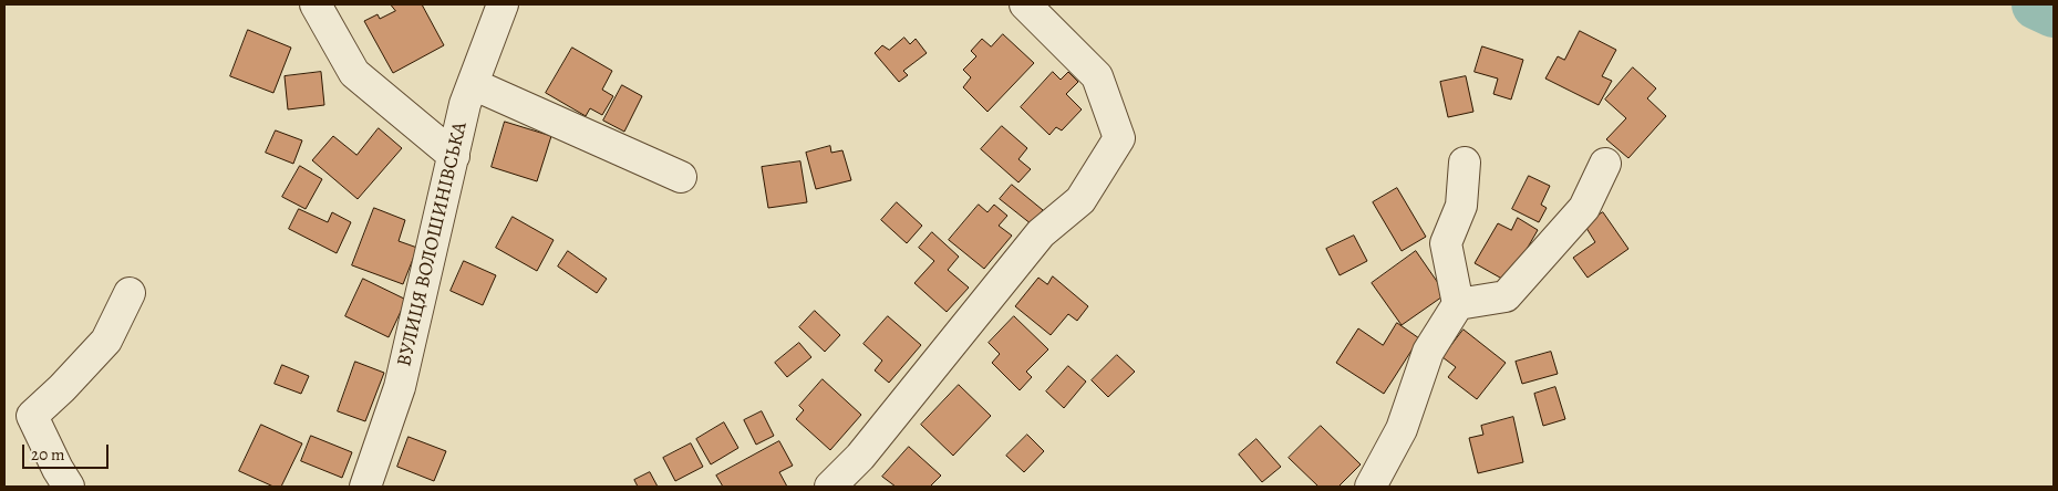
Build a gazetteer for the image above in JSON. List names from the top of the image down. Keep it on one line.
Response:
{"streets":{"street":["ВУЛИЦЯ ВОЛОШИНІВСЬКА"]},"scale_bar":"20 m"}
